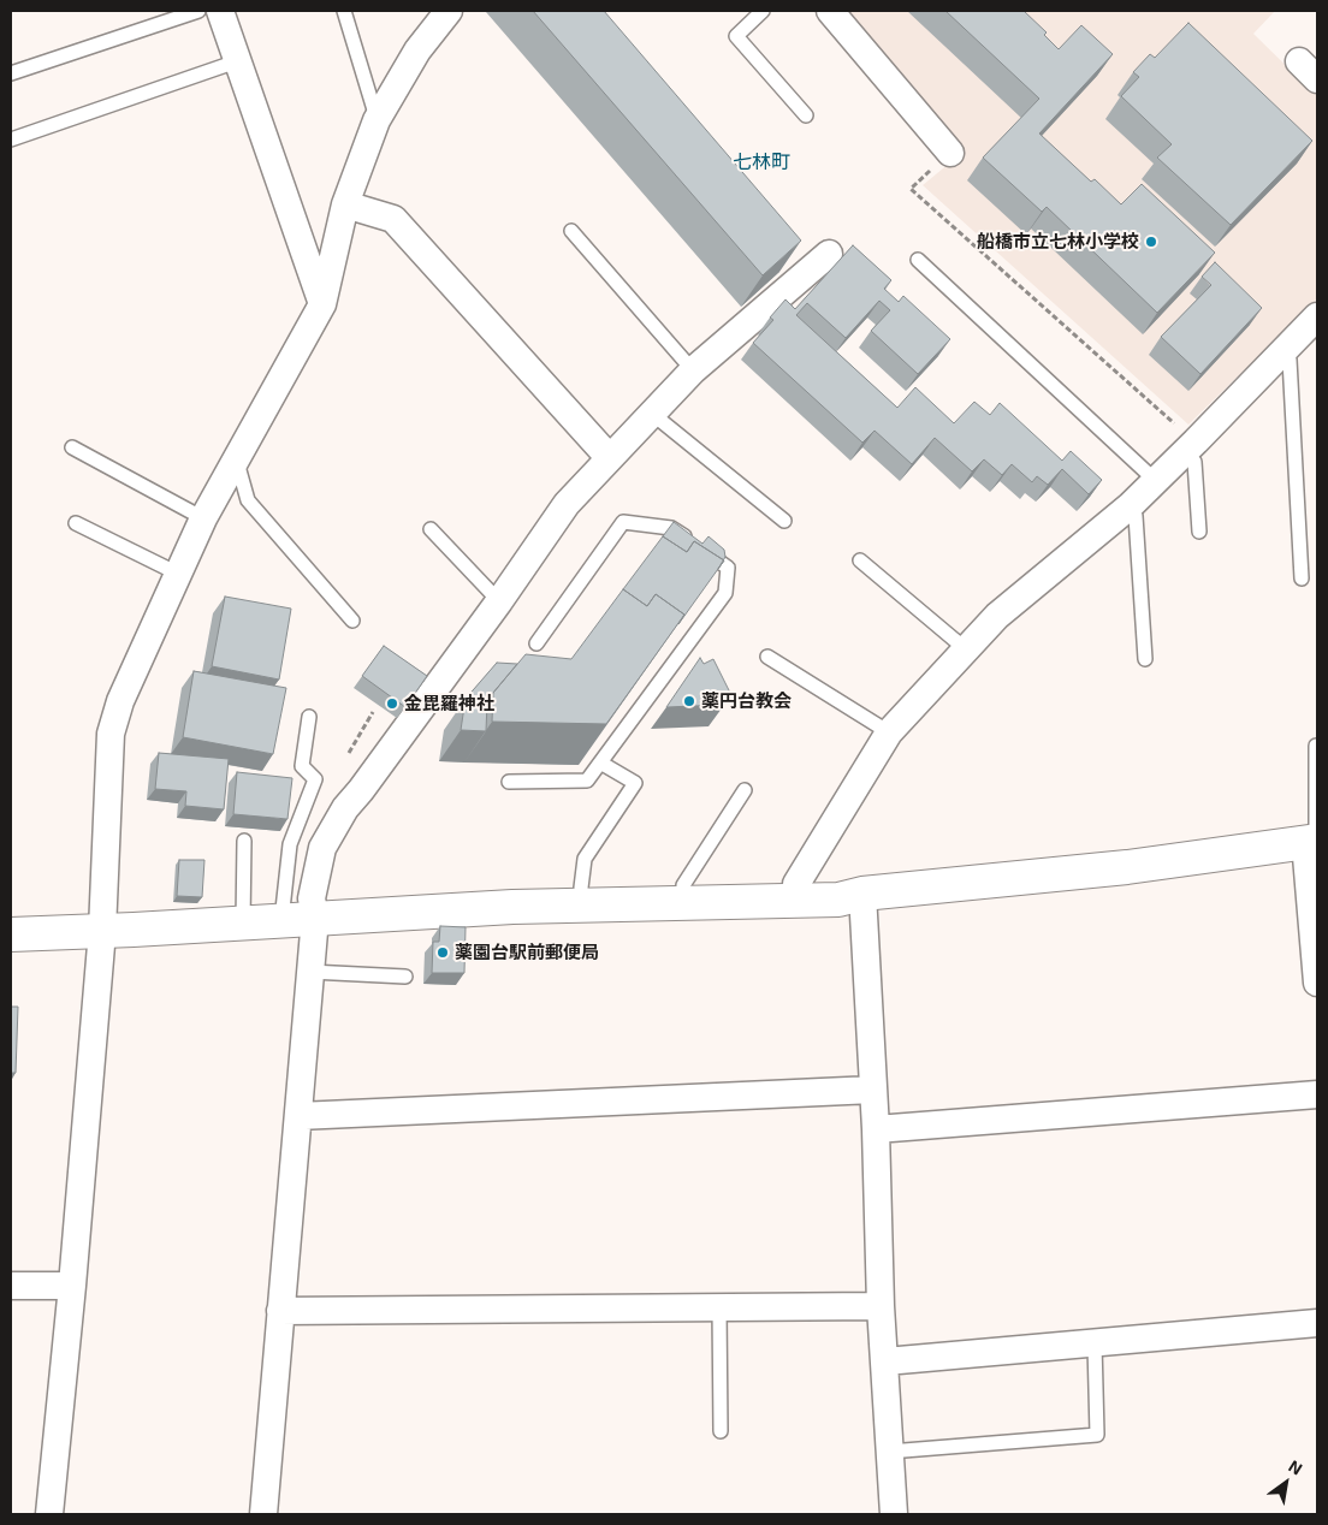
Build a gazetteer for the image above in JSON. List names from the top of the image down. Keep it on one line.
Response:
{"districts":["七林町"],"places":["船橋市立七林小学校","薬円台教会","金毘羅神社","薬園台駅前郵便局"],"north":"top right"}
